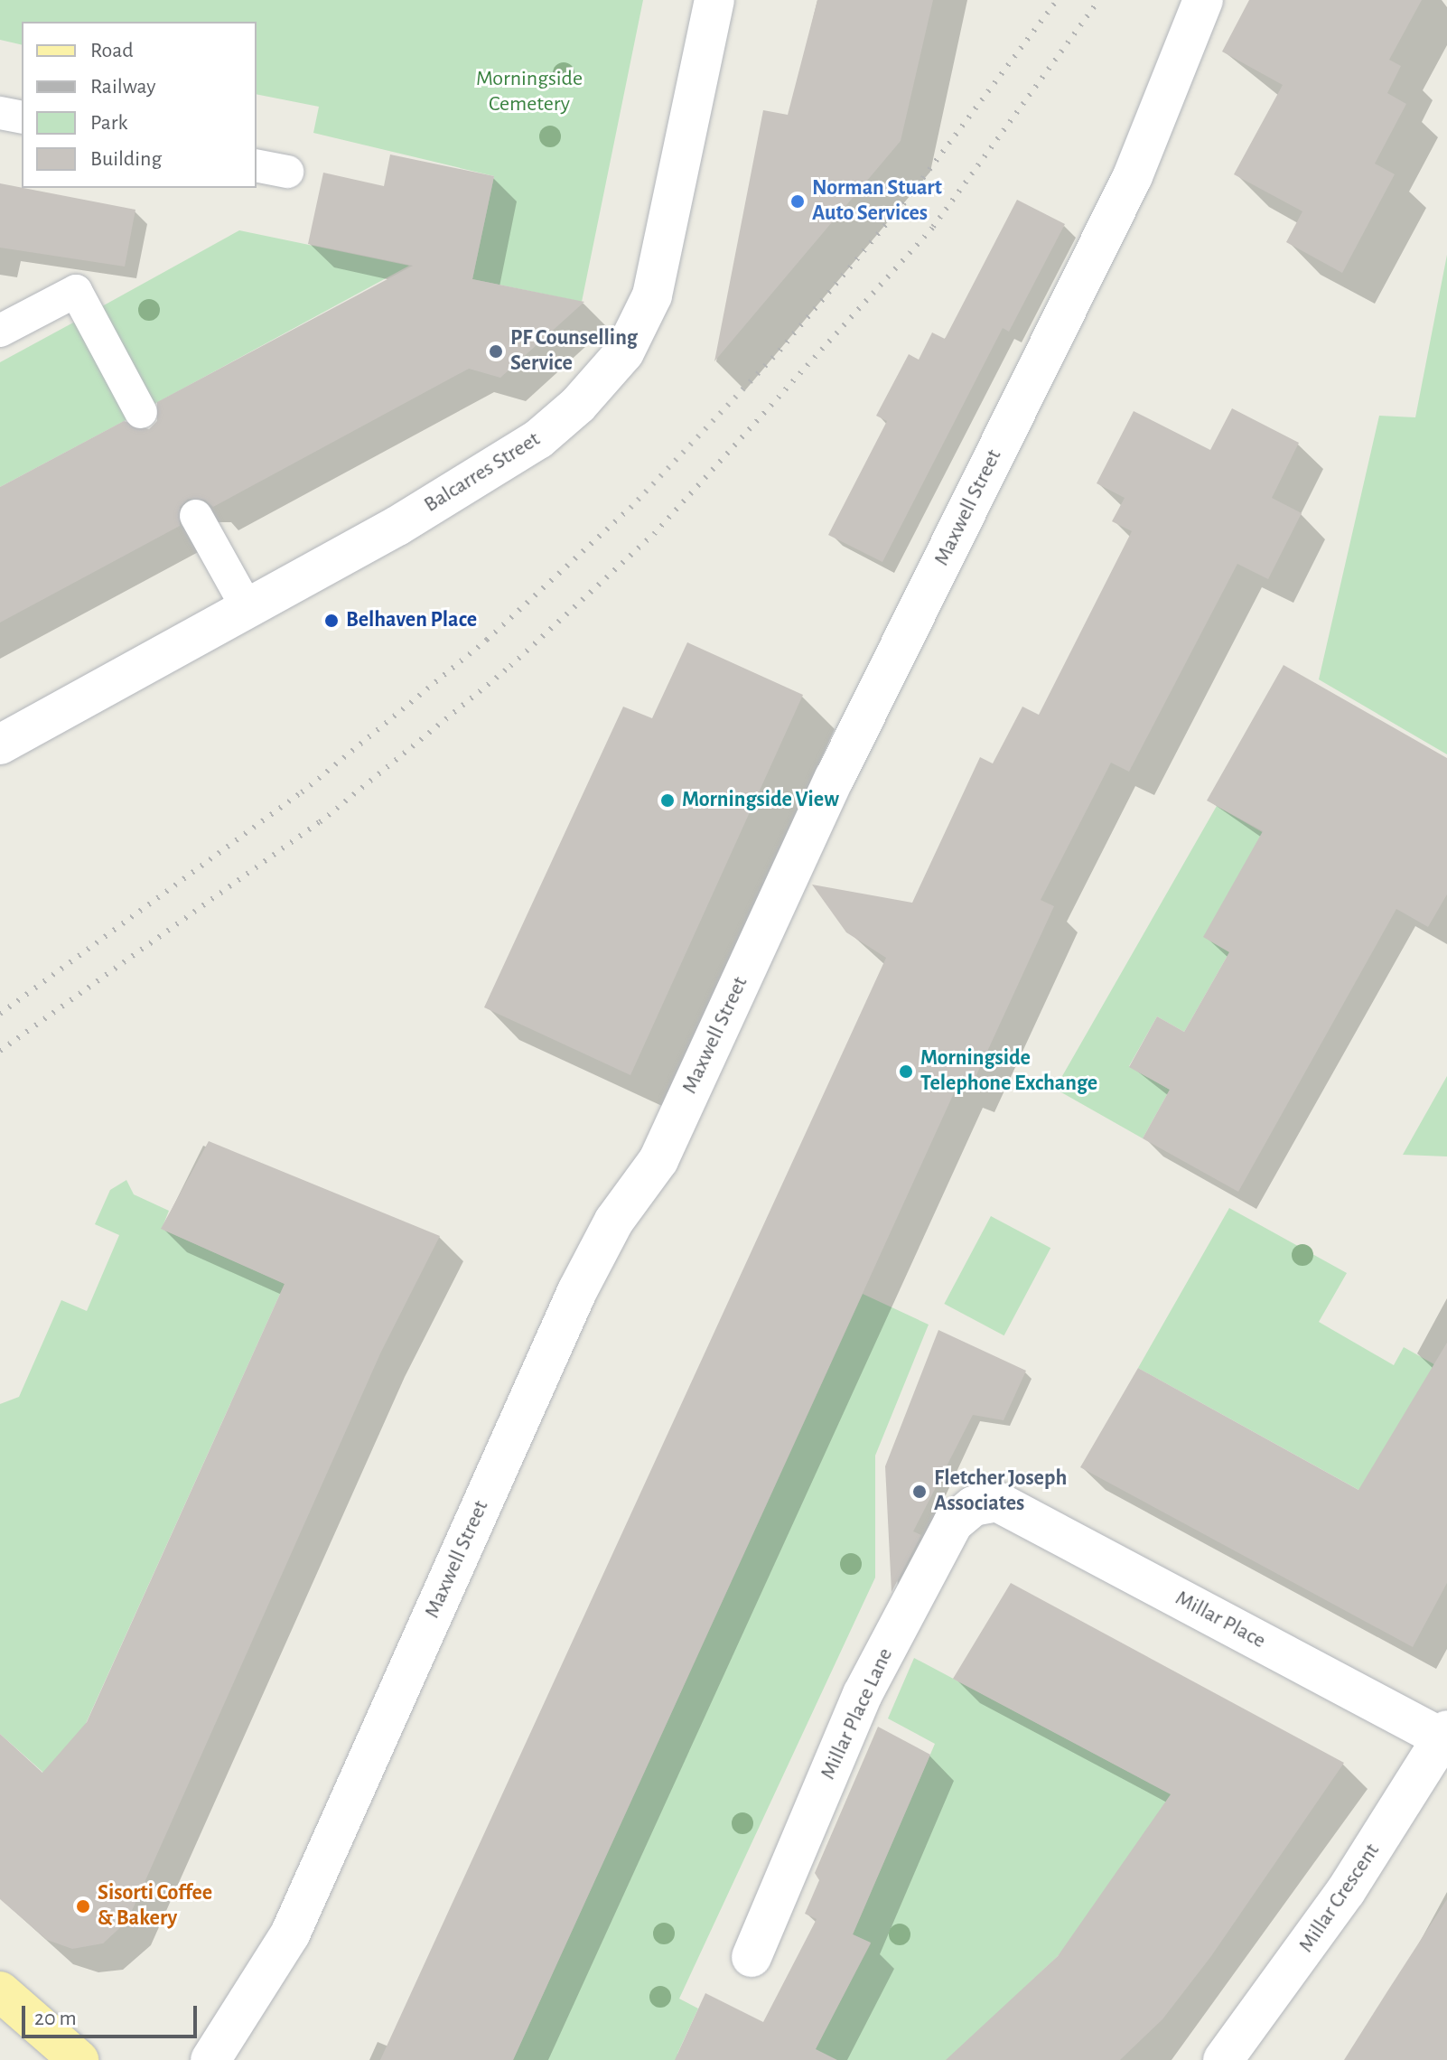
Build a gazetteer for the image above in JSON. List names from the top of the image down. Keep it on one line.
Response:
{"streets":{"street":["Balcarres Street","Maxwell Street","Millar Place","Millar Place Lane","Millar Crescent"]},"crossings":[["Millar Place","Millar Place Lane"],["Millar Place","Millar Crescent"]],"parks":["Morningside Cemetery"],"places":["Norman Stuart Auto Services","PF Counselling Service","Belhaven Place","Morningside View","Morningside Telephone Exchange","Fletcher Joseph Associates","Sisorti Coffee & Bakery"],"legend":["Road","Railway","Park","Building"],"scale_bar":"20 m"}
